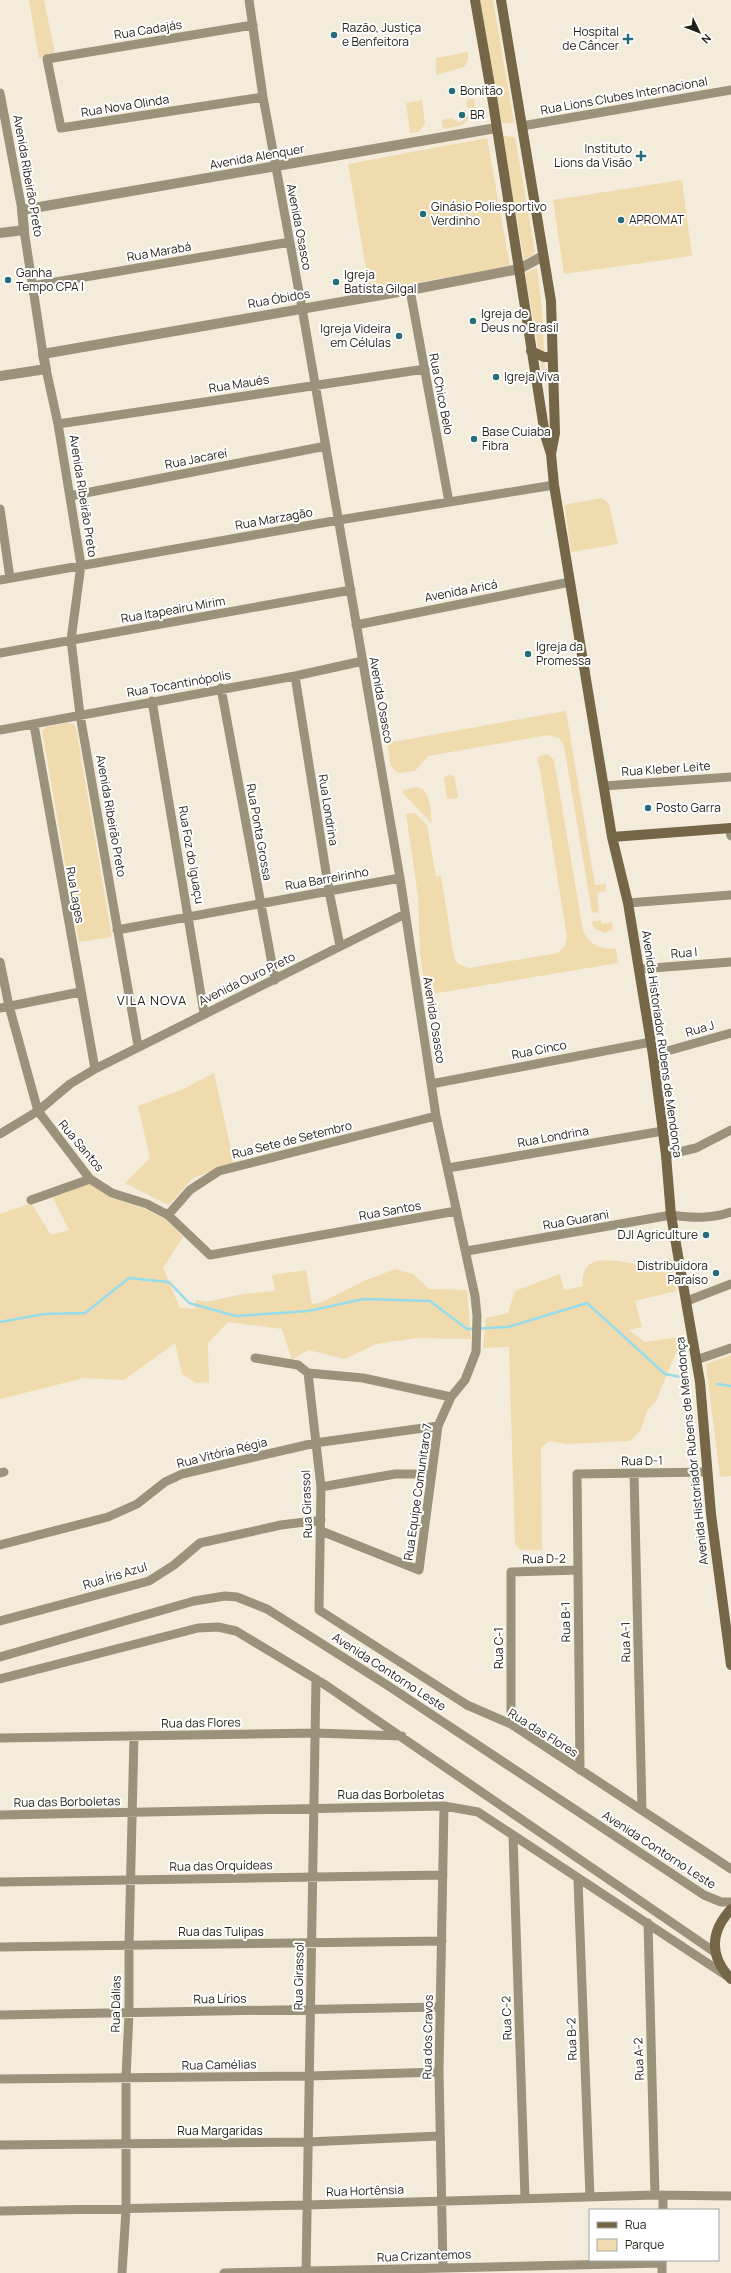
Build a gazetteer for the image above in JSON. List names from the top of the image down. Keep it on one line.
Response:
{"streets":{"main road":["Avenida Historiador Rubens de Mendonça"],"street":["Rua Cadajás","Rua Lions Clubes Internacional","Rua Nova Olinda","Avenida Alenquer","Avenida Ribeirão Preto","Avenida Osasco","Rua Marabá","Rua Óbidos","Rua Maués","Rua Chico Belo","Rua Jacareí","Rua Marzagão","Avenida Aricá","Rua Itapeairu Mirim","Rua Tocantinópolis","Rua Kleber Leite","Rua Londrina","Rua Ponta Grossa","Rua Foz do Iguaçu","Rua Barreirinho","Rua Lages","Rua I","Avenida Ouro Preto","Rua J","Rua Cinco","Rua Sete de Setembro","Rua Santos","Rua Guarani","Rua Vitória Régia","Rua D-1","Rua Equipe Comunitaro 7","Rua Girassol","Rua D-2","Rua Íris Azul","Rua B-1","Rua A-1","Rua C-1","Avenida Contorno Leste","Rua das Flores","Rua das Borboletas","Rua das Orquídeas","Rua das Tulipas","Rua Lírios","Rua Dálias","Rua C-2","Rua dos Cravos","Rua B-2","Rua A-2","Rua Camélias","Rua Margaridas","Rua Hortênsia","Rua Crizantemos"]},"crossings":[["Rua Cadajás","Rua Nova Olinda"],["Rua Cadajás","Avenida Osasco"],["Rua Lions Clubes Internacional","Avenida Historiador Rubens de Mendonça"],["Rua Nova Olinda","Avenida Osasco"],["Avenida Alenquer","Avenida Ribeirão Preto"],["Avenida Alenquer","Avenida Osasco"],["Avenida Alenquer","Avenida Historiador Rubens de Mendonça"],["Avenida Ribeirão Preto","Rua Marabá"],["Avenida Ribeirão Preto","Rua Óbidos"],["Avenida Ribeirão Preto","Rua Maués"],["Avenida Ribeirão Preto","Rua Jacareí"],["Avenida Ribeirão Preto","Rua Marzagão"],["Avenida Ribeirão Preto","Rua Itapeairu Mirim"],["Avenida Ribeirão Preto","Rua Tocantinópolis"],["Avenida Ribeirão Preto","Rua Barreirinho"],["Avenida Ribeirão Preto","Avenida Ouro Preto"],["Avenida Osasco","Rua Marabá"],["Avenida Osasco","Rua Óbidos"],["Avenida Osasco","Rua Maués"],["Avenida Osasco","Rua Jacareí"],["Avenida Osasco","Rua Marzagão"],["Avenida Osasco","Avenida Aricá"],["Avenida Osasco","Rua Itapeairu Mirim"],["Avenida Osasco","Rua Tocantinópolis"],["Avenida Osasco","Rua Londrina"],["Avenida Osasco","Rua Barreirinho"],["Avenida Osasco","Avenida Ouro Preto"],["Avenida Osasco","Rua Cinco"],["Avenida Osasco","Rua Sete de Setembro"],["Avenida Osasco","Rua Santos"],["Avenida Osasco","Rua Guarani"],["Avenida Osasco","Rua Equipe Comunitaro 7"],["Rua Óbidos","Rua Chico Belo"],["Rua Óbidos","Avenida Historiador Rubens de Mendonça"],["Rua Maués","Rua Chico Belo"],["Rua Chico Belo","Rua Marzagão"],["Rua Marzagão","Avenida Historiador Rubens de Mendonça"],["Avenida Aricá","Avenida Historiador Rubens de Mendonça"],["Rua Tocantinópolis","Rua Londrina"],["Rua Tocantinópolis","Rua Ponta Grossa"],["Rua Tocantinópolis","Rua Foz do Iguaçu"],["Rua Tocantinópolis","Rua Lages"],["Rua Kleber Leite","Avenida Historiador Rubens de Mendonça"],["Rua Londrina","Rua Barreirinho"],["Rua Londrina","Avenida Ouro Preto"],["Rua Londrina","Avenida Historiador Rubens de Mendonça"],["Rua Ponta Grossa","Rua Barreirinho"],["Rua Ponta Grossa","Avenida Ouro Preto"],["Rua Foz do Iguaçu","Rua Barreirinho"],["Rua Foz do Iguaçu","Avenida Ouro Preto"],["Rua Lages","Avenida Ouro Preto"],["Rua I","Avenida Historiador Rubens de Mendonça"],["Avenida Ouro Preto","Rua Santos"],["Rua J","Avenida Historiador Rubens de Mendonça"],["Avenida Historiador Rubens de Mendonça","Rua Cinco"],["Avenida Historiador Rubens de Mendonça","Rua Guarani"],["Avenida Historiador Rubens de Mendonça","Rua D-1"],["Rua Sete de Setembro","Rua Santos"],["Rua Vitória Régia","Rua Equipe Comunitaro 7"],["Rua Vitória Régia","Rua Girassol"],["Rua D-1","Rua B-1"],["Rua D-1","Rua A-1"],["Rua Equipe Comunitaro 7","Rua Girassol"],["Rua Girassol","Rua Íris Azul"],["Rua Girassol","Rua das Flores"],["Rua Girassol","Rua das Borboletas"],["Rua Girassol","Rua das Orquídeas"],["Rua Girassol","Rua das Tulipas"],["Rua Girassol","Rua Lírios"],["Rua Girassol","Rua Camélias"],["Rua Girassol","Rua Margaridas"],["Rua Girassol","Rua Hortênsia"],["Rua Girassol","Rua Crizantemos"],["Rua D-2","Rua B-1"],["Rua D-2","Rua C-1"],["Rua B-1","Rua das Flores"],["Rua A-1","Rua das Flores"],["Rua C-1","Rua das Flores"],["Rua das Flores","Rua Dálias"],["Rua das Borboletas","Rua Dálias"],["Rua das Borboletas","Rua C-2"],["Rua das Borboletas","Rua dos Cravos"],["Rua das Borboletas","Rua B-2"],["Rua das Borboletas","Rua A-2"],["Rua das Orquídeas","Rua Dálias"],["Rua das Orquídeas","Rua dos Cravos"],["Rua das Tulipas","Rua Dálias"],["Rua das Tulipas","Rua dos Cravos"],["Rua Lírios","Rua Dálias"],["Rua Lírios","Rua dos Cravos"],["Rua Dálias","Rua Camélias"],["Rua Dálias","Rua Margaridas"],["Rua Dálias","Rua Hortênsia"],["Rua C-2","Rua Hortênsia"],["Rua dos Cravos","Rua Camélias"],["Rua dos Cravos","Rua Margaridas"],["Rua dos Cravos","Rua Hortênsia"],["Rua dos Cravos","Rua Crizantemos"],["Rua B-2","Rua Hortênsia"],["Rua A-2","Rua Hortênsia"]],"districts":["VILA NOVA"],"places":{"other":["Razão, Justiça e Benfeitora","Bonitão","BR","Ginásio Poliesportivo Verdinho","APROMAT","Ganha Tempo CPA I","Igreja Batista Gilgal","Igreja de Deus no Brasil","Igreja Videira em Células","Igreja Viva","Base Cuiaba Fibra","Igreja da Promessa","Posto Garra","DJI Agriculture","Distribuidora Paraíso"],"health":["Hospital de Câncer","Instituto Lions da Visão"]},"legend":["Rua","Parque"],"north":"bottom right"}
